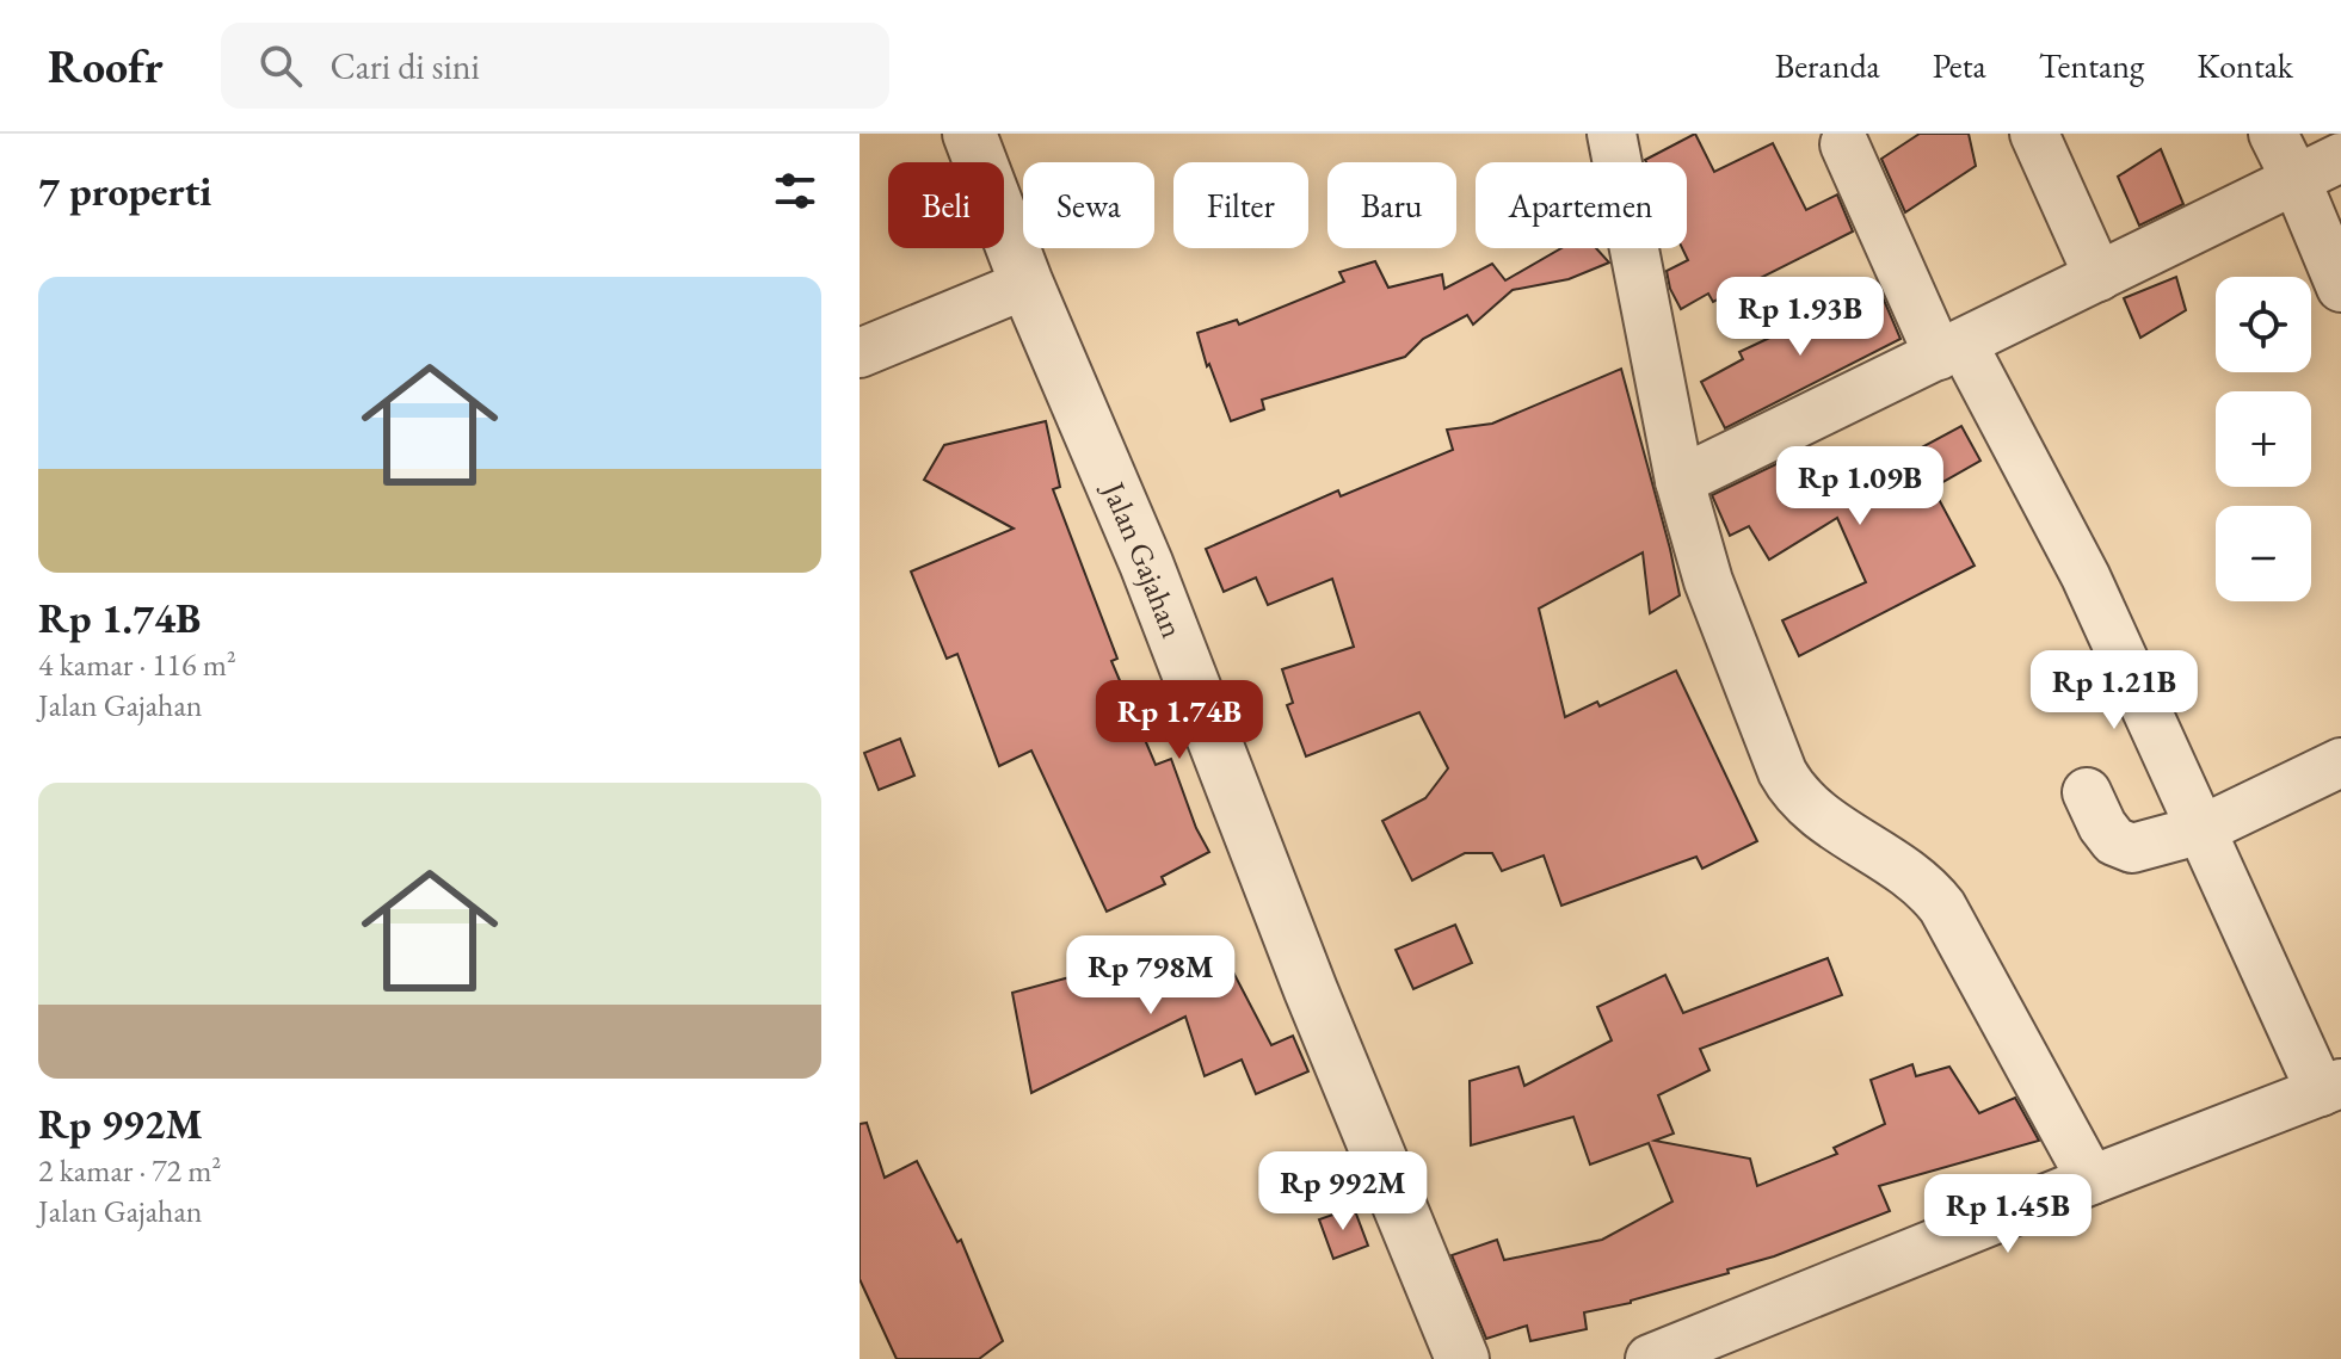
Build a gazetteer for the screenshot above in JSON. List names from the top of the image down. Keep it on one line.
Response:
{"streets":{"street":["Jalan Gajahan"]},"page":{"header":"Roofr","search":"Cari di sini","nav":["Beranda","Peta","Tentang","Kontak"],"heading":"7 properti","chip":["Beli","Sewa","Filter","Baru","Apartemen"],"list":[{"name":"Rp 1.74B","note":"4 kamar · 116 m² · Jalan Gajahan"},{"name":"Rp 992M","note":"2 kamar · 72 m² · Jalan Gajahan"}],"map_buttons":["+","−"],"price":["Rp 1.93B","Rp 1.09B","Rp 1.21B","Rp 1.74B","Rp 798M","Rp 992M","Rp 1.45B"]}}
